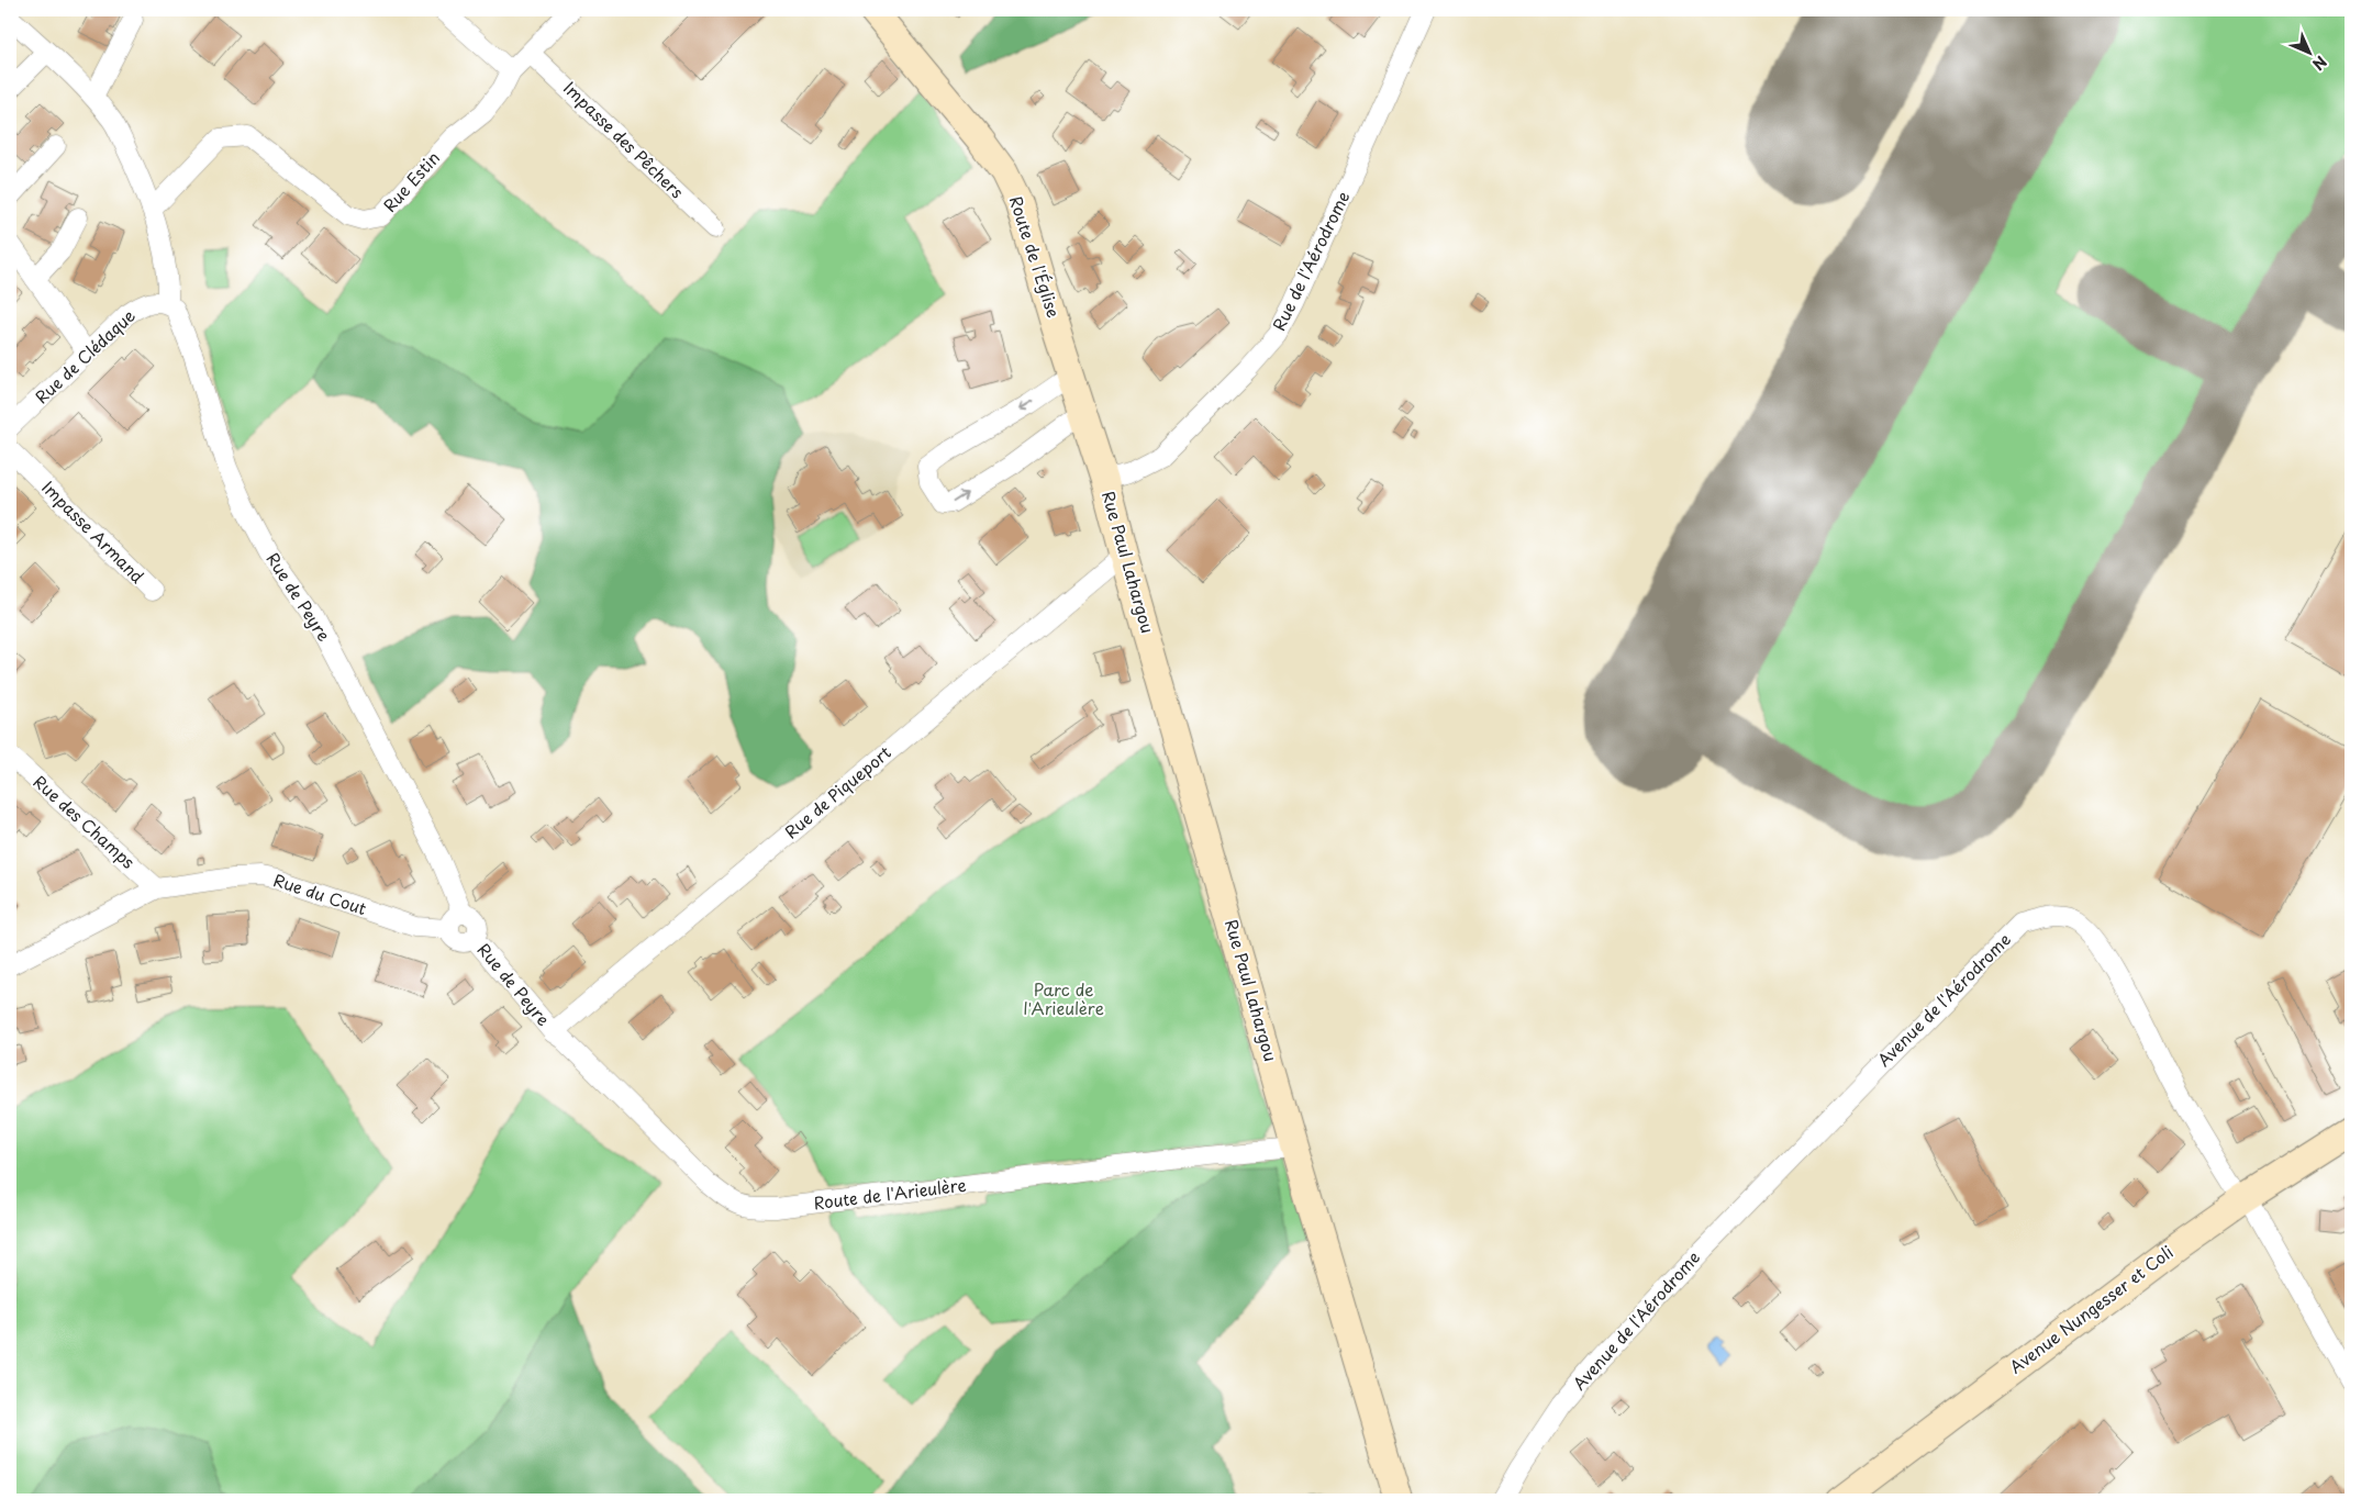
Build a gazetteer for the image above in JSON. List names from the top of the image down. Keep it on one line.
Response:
{"streets":{"street":["Impasse des Pêchers","Rue Estin","Route de l'Église","Rue de l'Aérodrome","Rue de Clédaque","Impasse Armand","Rue Paul Lahargou","Rue de Peyre","Rue de Piqueport","Rue des Champs","Rue du Cout","Avenue de l'Aérodrome","Route de l'Arieulère","Avenue Nungesser et Coli"]},"crossings":[["Impasse des Pêchers","Rue Estin"],["Route de l'Église","Rue de l'Aérodrome"],["Route de l'Église","Rue Paul Lahargou"],["Rue de l'Aérodrome","Rue Paul Lahargou"],["Rue de Clédaque","Rue de Peyre"],["Rue Paul Lahargou","Rue de Piqueport"],["Rue Paul Lahargou","Route de l'Arieulère"],["Rue de Peyre","Rue de Piqueport"],["Rue de Peyre","Rue du Cout"],["Rue de Peyre","Route de l'Arieulère"],["Rue de Piqueport","Route de l'Arieulère"],["Rue des Champs","Rue du Cout"],["Avenue de l'Aérodrome","Avenue Nungesser et Coli"]],"parks":["Parc de l'Arieulère"],"north":"bottom right"}
